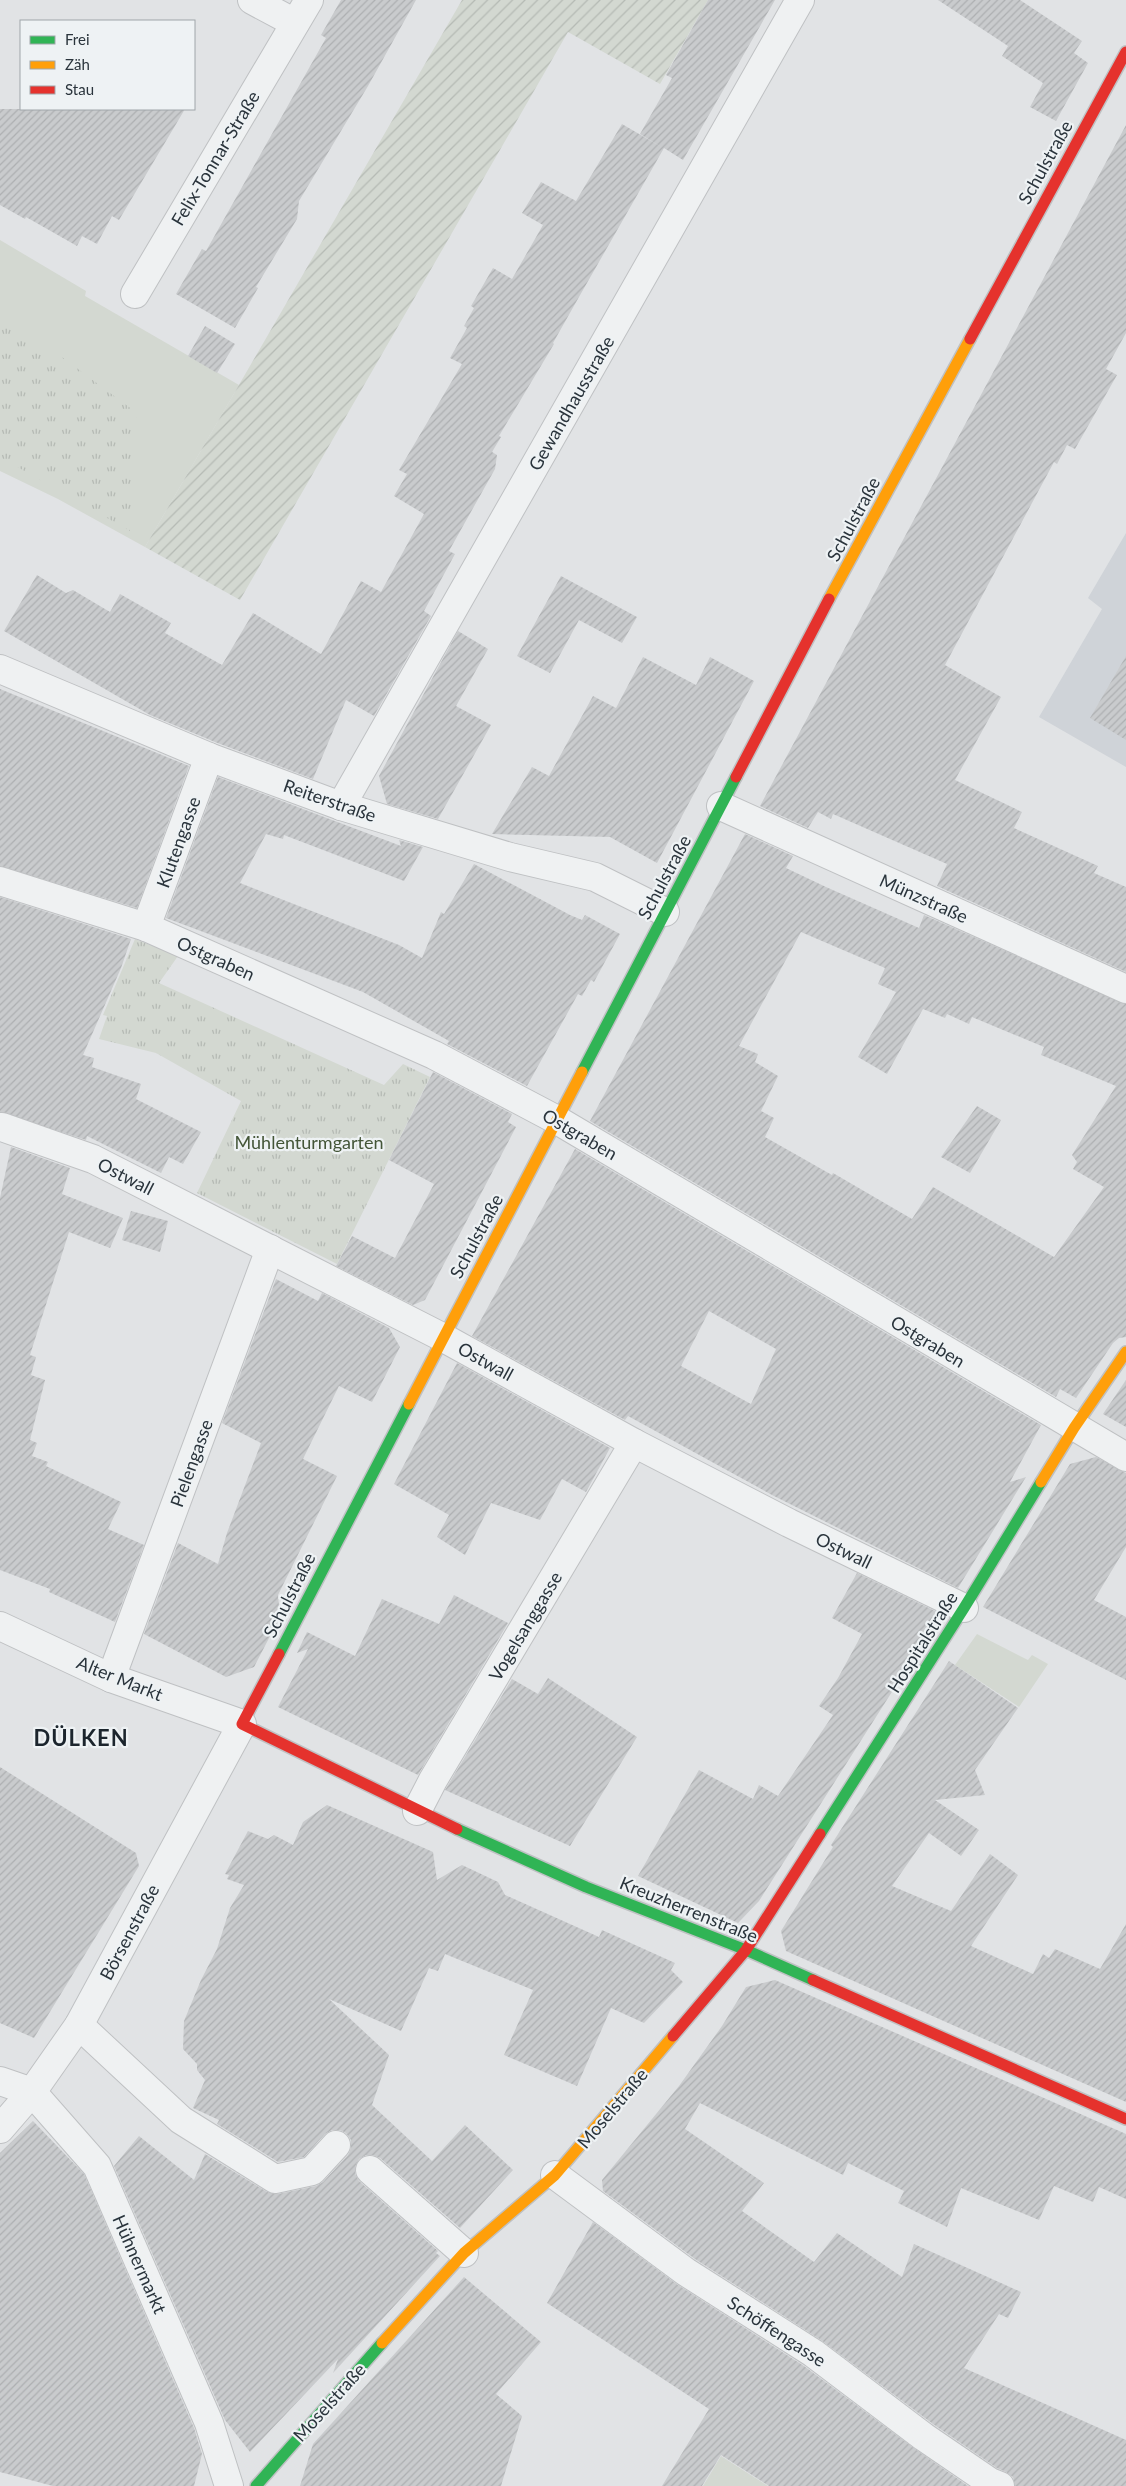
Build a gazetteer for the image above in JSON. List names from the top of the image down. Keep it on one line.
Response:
{"streets":{"street":["Felix-Tonnar-Straße","Schulstraße","Gewandhausstraße","Reiterstraße","Klutengasse","Münzstraße","Ostgraben","Ostwall","Pielengasse","Vogelsanggasse","Hospitalstraße","Alter Markt","Kreuzherrenstraße","Börsenstraße","Moselstraße","Hühnermarkt","Schöffengasse"]},"crossings":[["Schulstraße","Reiterstraße"],["Schulstraße","Münzstraße"],["Schulstraße","Ostgraben"],["Schulstraße","Ostwall"],["Schulstraße","Alter Markt"],["Schulstraße","Kreuzherrenstraße"],["Schulstraße","Börsenstraße"],["Gewandhausstraße","Reiterstraße"],["Reiterstraße","Klutengasse"],["Klutengasse","Ostgraben"],["Ostgraben","Hospitalstraße"],["Ostwall","Pielengasse"],["Ostwall","Vogelsanggasse"],["Ostwall","Hospitalstraße"],["Pielengasse","Alter Markt"],["Vogelsanggasse","Kreuzherrenstraße"],["Hospitalstraße","Kreuzherrenstraße"],["Hospitalstraße","Moselstraße"],["Alter Markt","Kreuzherrenstraße"],["Alter Markt","Börsenstraße"],["Kreuzherrenstraße","Börsenstraße"],["Kreuzherrenstraße","Moselstraße"],["Börsenstraße","Hühnermarkt"],["Moselstraße","Schöffengasse"]],"districts":["DÜLKEN"],"parks":["Mühlenturmgarten"],"legend":["Frei","Zäh","Stau"]}
